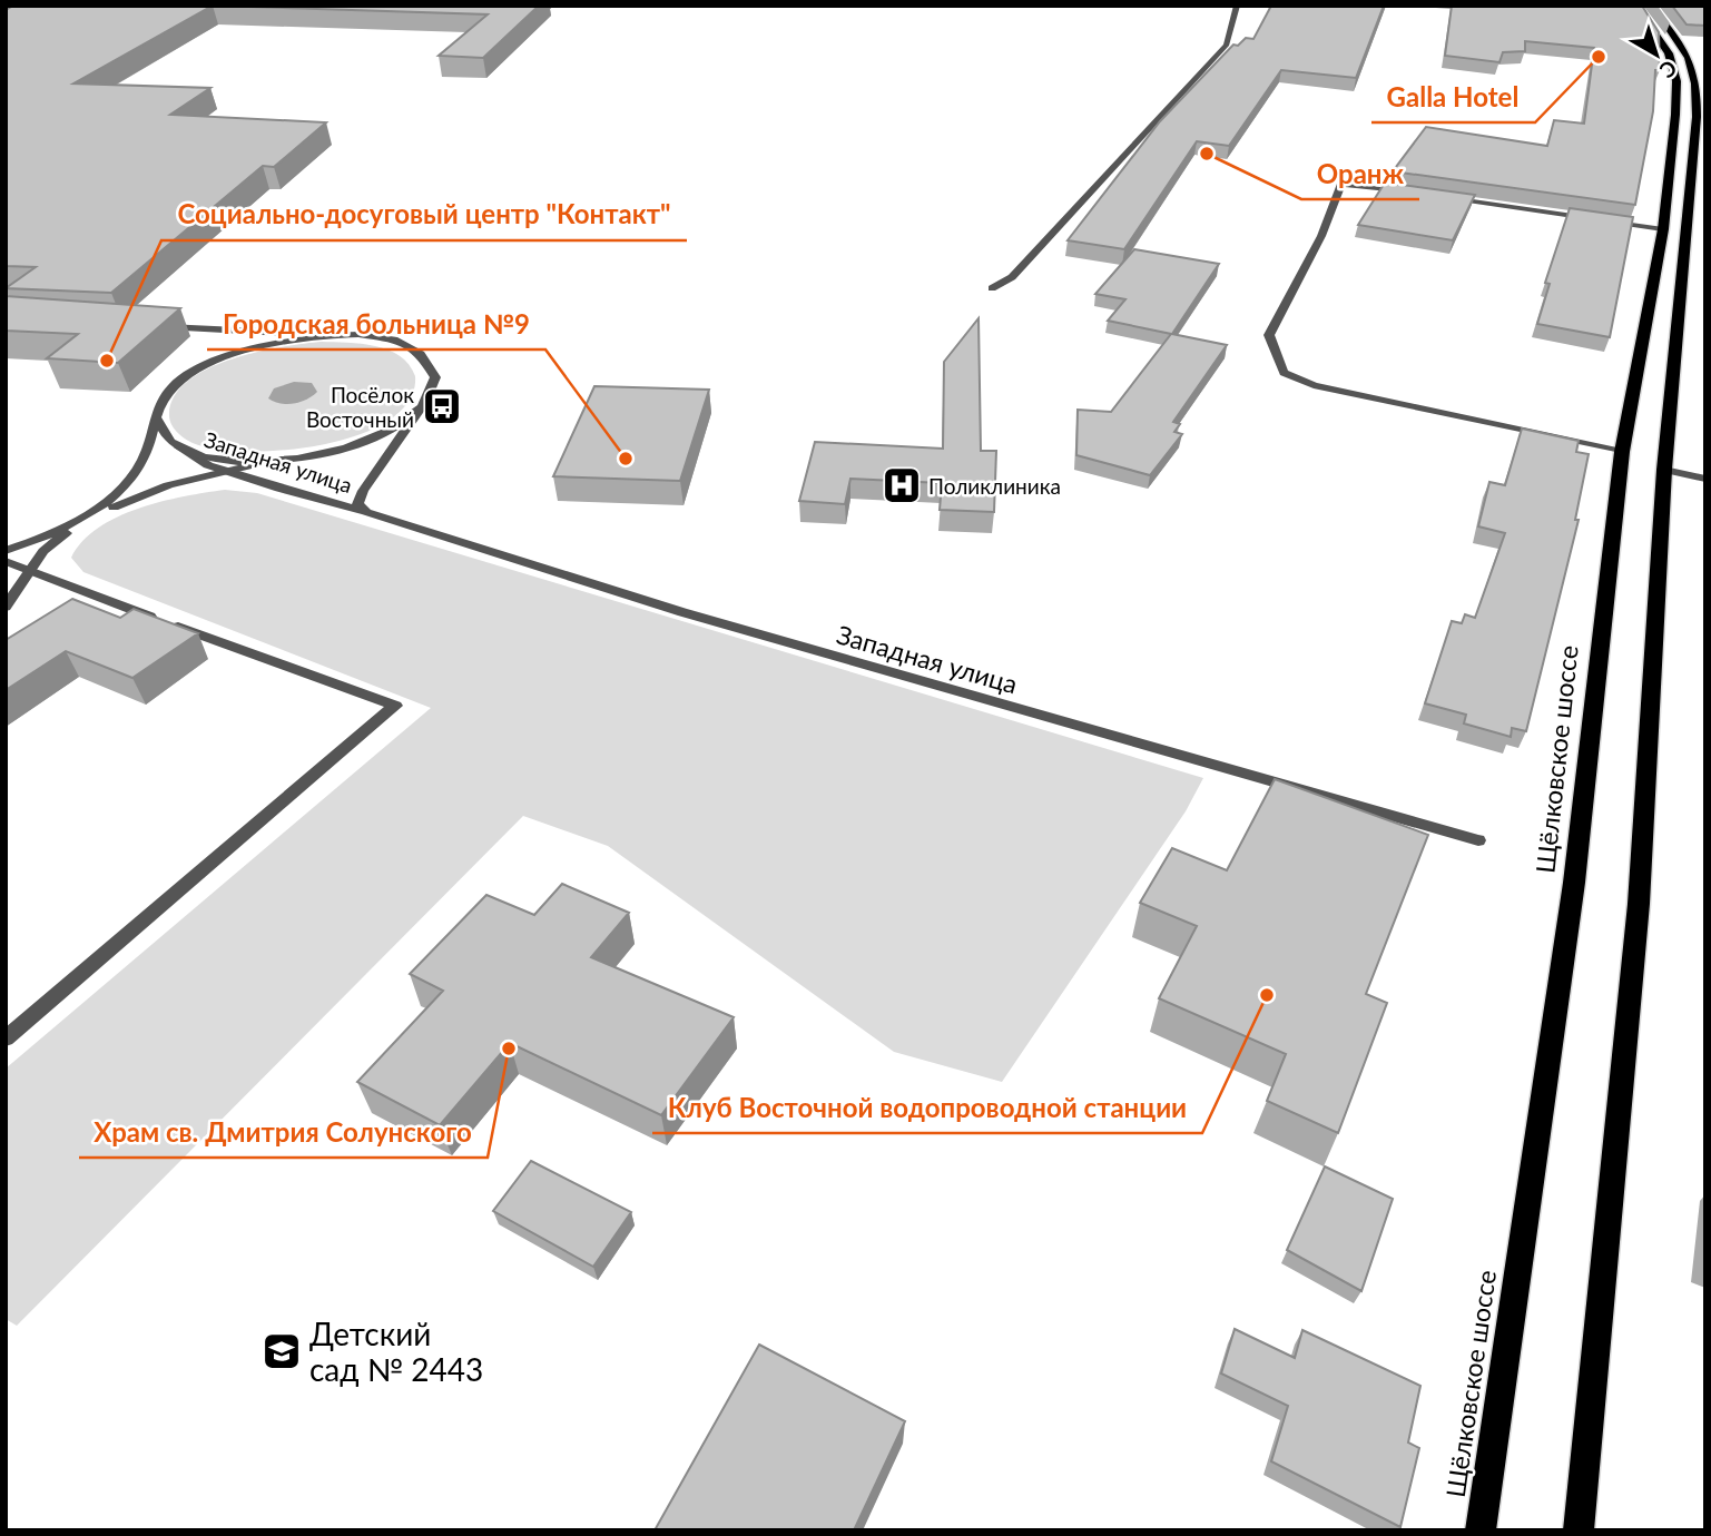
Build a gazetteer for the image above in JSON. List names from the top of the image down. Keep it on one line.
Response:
{"streets":{"main road":["Щёлковское шоссе"],"street":["Западная улица"]},"places":{"other":["Galla Hotel","Оранж","Социально-досуговый центр \"Контакт\"","Городская больница №9","Клуб Восточной водопроводной станции","Храм св. Дмитрия Солунского"],"bus stop":["Посёлок Восточный"],"hospital":["Поликлиника"],"school or university":["Детский сад № 2443"]},"north":"bottom right"}
